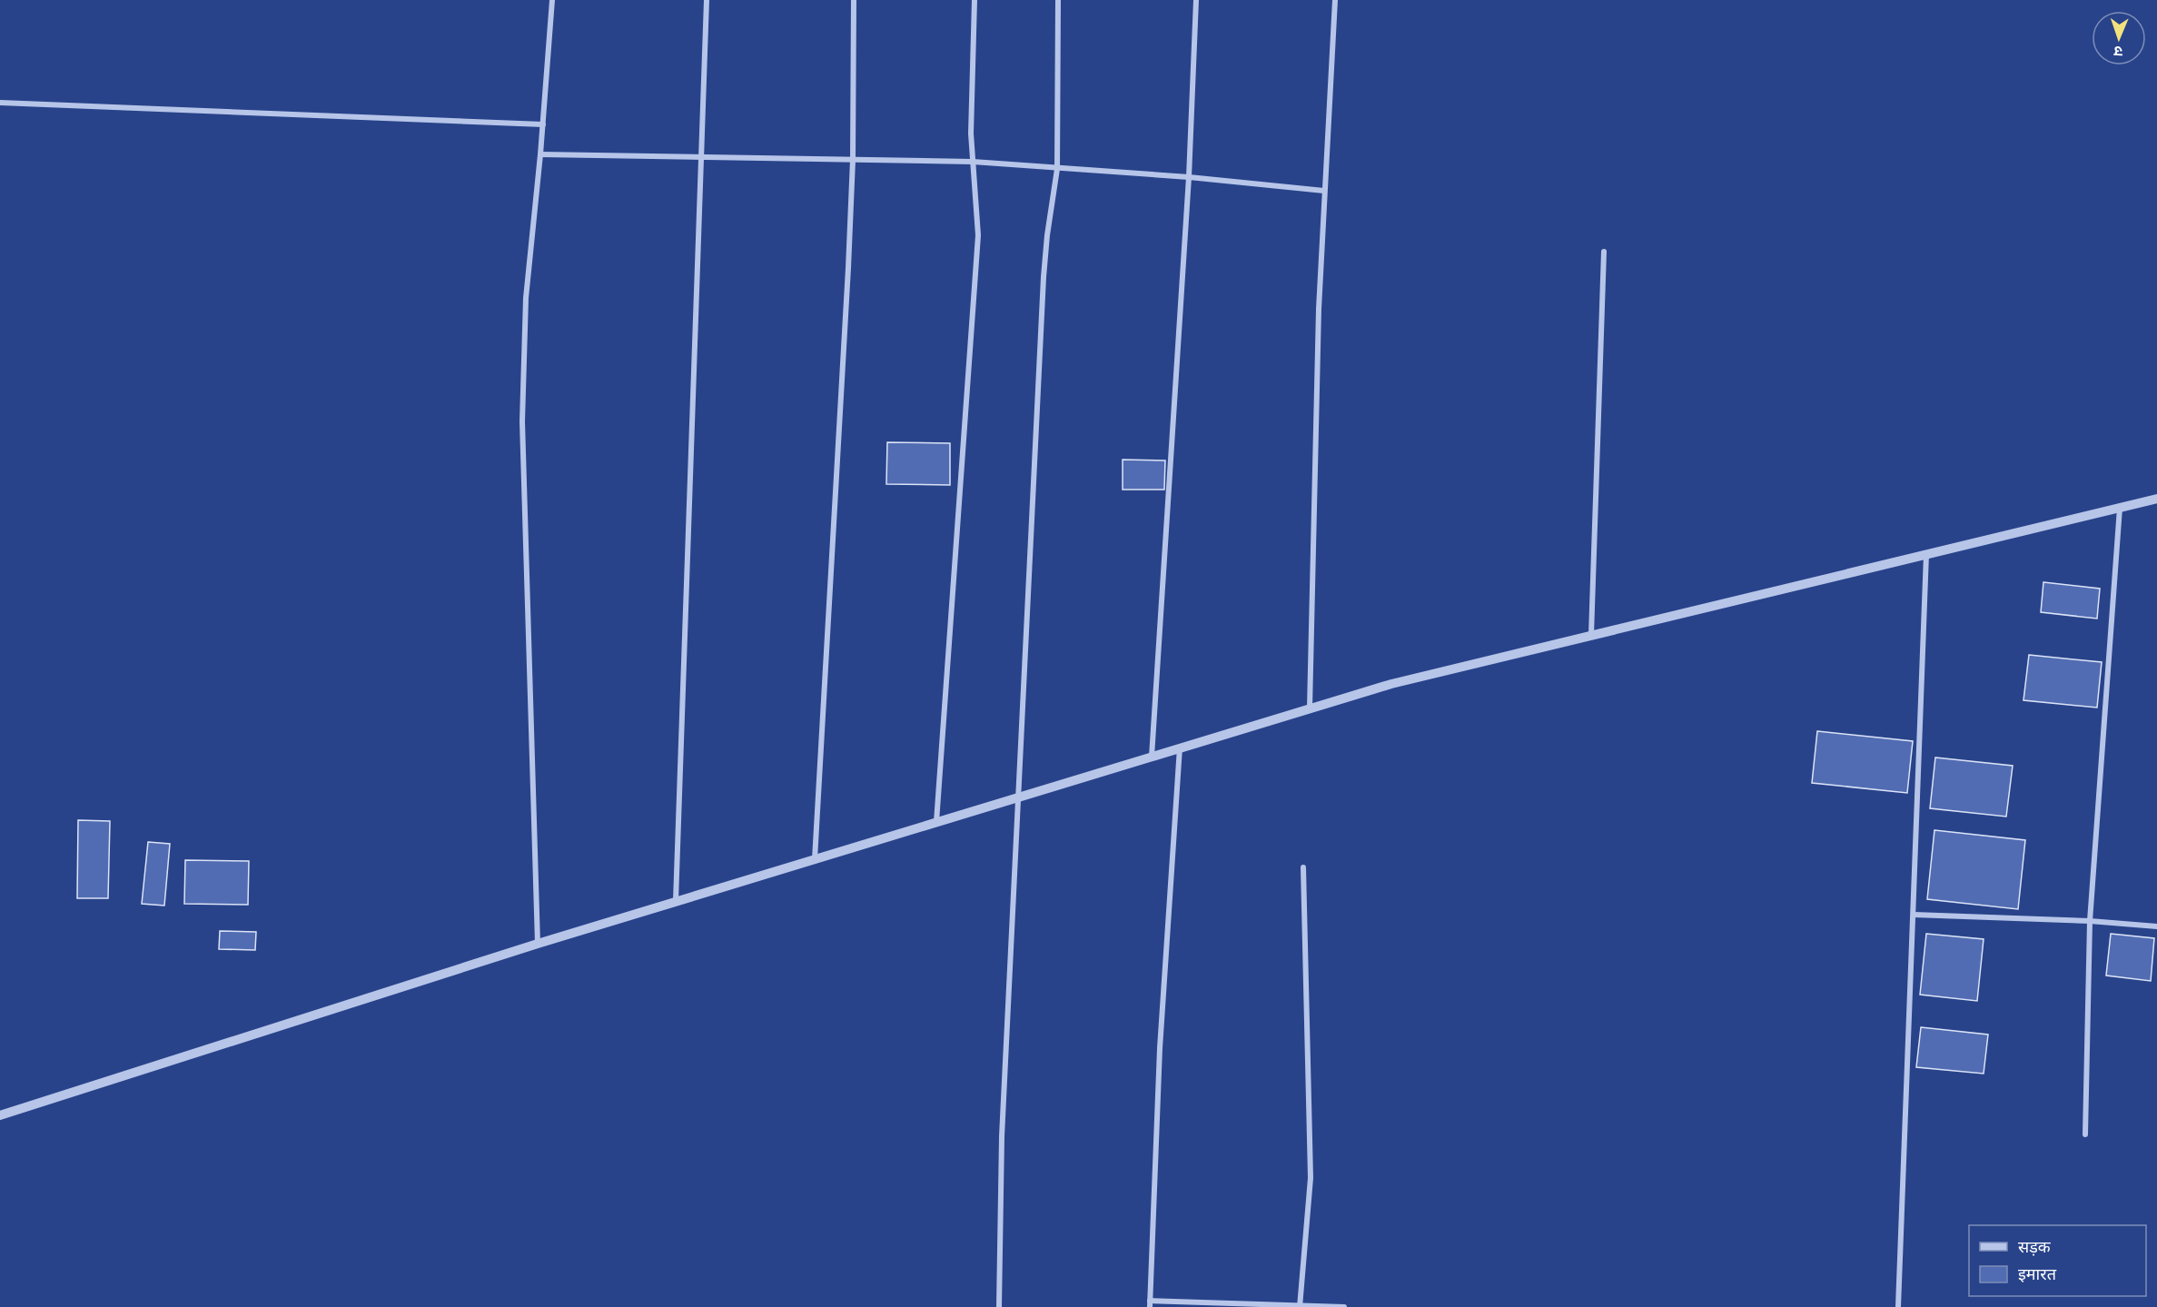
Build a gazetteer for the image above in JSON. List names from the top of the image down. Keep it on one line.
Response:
{"legend":["सड़क","इमारत"],"north":"bottom"}
